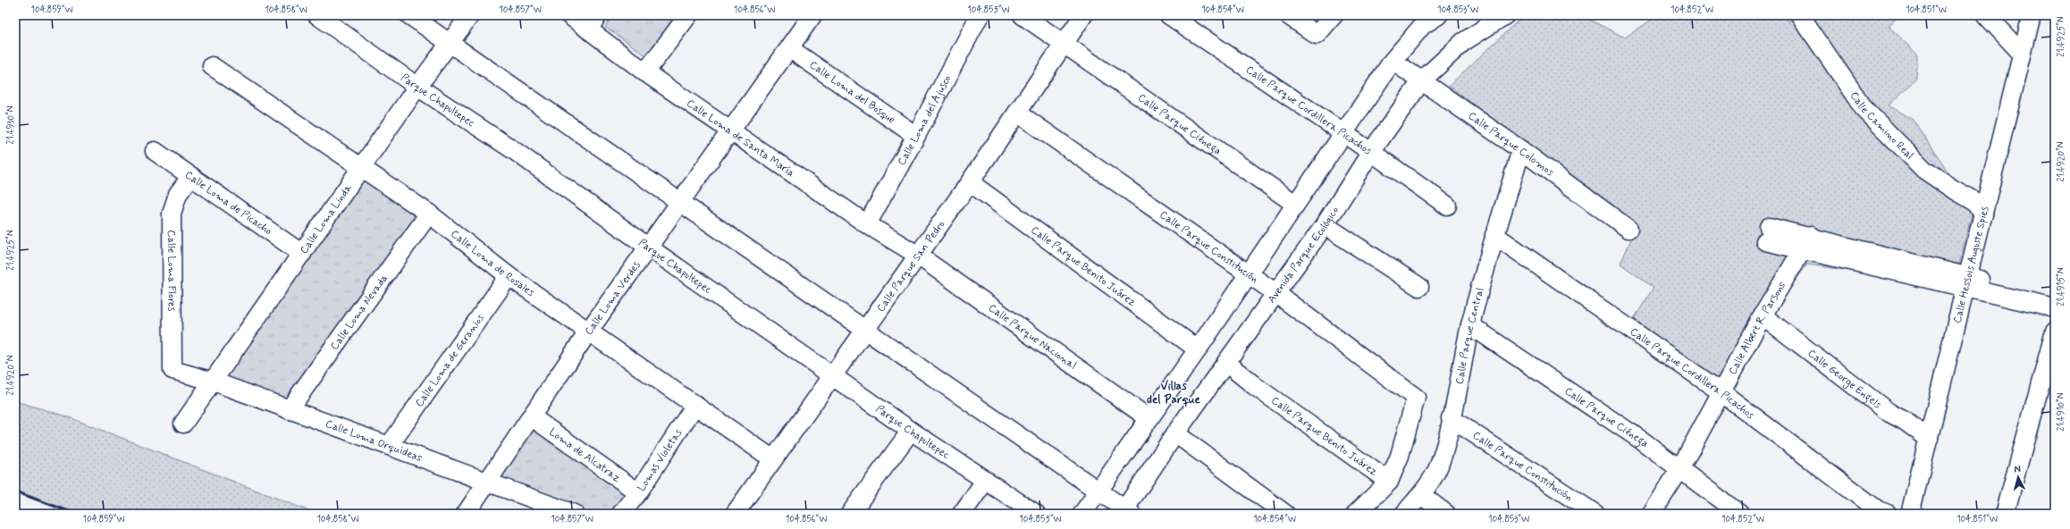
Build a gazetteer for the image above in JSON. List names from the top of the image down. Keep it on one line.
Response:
{"streets":{"street":["Calle Loma del Bosque","Parque Chapultepec","Calle Parque Cordillera Picachos","Calle Loma del Ajusco","Calle Parque Ciénega","Calle Camino Real","Calle Loma de Santa María","Calle Parque Colomos","Calle Loma de Picacho","Calle Loma Linda","Calle Parque Constitución","Avenida Parque Ecológico","Calle Loma de Rosales","Calle Hessois Auguste Spies","Calle Parque San Pedro","Calle Parque Benito Juárez","Calle Loma Flores","Calle Loma Verdes","Calle Loma Nevada","Calle Albert R. Parsons","Calle Parque Central","Calle Parque Nacional","Calle Loma de Geranios","Calle George Engels","Calle Loma Orquídeas","Loma de Alcatraz","Lomas Violetas"]},"crossings":[["Calle Loma del Bosque","Calle Loma del Ajusco"],["Calle Loma del Bosque","Calle Loma Verdes"],["Parque Chapultepec","Calle Loma Linda"],["Parque Chapultepec","Calle Parque San Pedro"],["Parque Chapultepec","Calle Loma Verdes"],["Calle Parque Cordillera Picachos","Avenida Parque Ecológico"],["Calle Parque Cordillera Picachos","Calle Albert R. Parsons"],["Calle Parque Cordillera Picachos","Calle Parque Central"],["Calle Loma del Ajusco","Calle Loma de Santa María"],["Calle Parque Ciénega","Calle Parque San Pedro"],["Calle Parque Ciénega","Calle Albert R. Parsons"],["Calle Parque Ciénega","Calle Parque Central"],["Calle Camino Real","Calle Hessois Auguste Spies"],["Calle Loma de Santa María","Calle Parque San Pedro"],["Calle Loma de Santa María","Calle Loma Verdes"],["Calle Loma de Santa María","Calle Parque Nacional"],["Calle Parque Colomos","Avenida Parque Ecológico"],["Calle Parque Colomos","Calle Parque Central"],["Calle Loma de Picacho","Calle Loma Linda"],["Calle Loma de Picacho","Calle Loma Flores"],["Calle Loma Linda","Calle Loma de Rosales"],["Calle Loma Linda","Calle Loma Orquídeas"],["Calle Parque Constitución","Avenida Parque Ecológico"],["Calle Parque Constitución","Calle Parque San Pedro"],["Calle Parque Constitución","Calle Parque Benito Juárez"],["Calle Parque Constitución","Calle Parque Central"],["Avenida Parque Ecológico","Calle Parque Benito Juárez"],["Calle Loma de Rosales","Calle Parque San Pedro"],["Calle Loma de Rosales","Calle Loma Verdes"],["Calle Loma de Rosales","Calle Loma Nevada"],["Calle Loma de Rosales","Calle Loma de Geranios"],["Calle Loma de Rosales","Lomas Violetas"],["Calle Hessois Auguste Spies","Calle George Engels"],["Calle Parque San Pedro","Calle Parque Benito Juárez"],["Calle Parque San Pedro","Calle Parque Nacional"],["Calle Loma Flores","Calle Loma Orquídeas"],["Calle Loma Verdes","Calle Loma Orquídeas"],["Calle Loma Verdes","Loma de Alcatraz"],["Calle Loma Nevada","Calle Loma Orquídeas"],["Calle Albert R. Parsons","Calle George Engels"],["Calle Loma de Geranios","Calle Loma Orquídeas"],["Loma de Alcatraz","Lomas Violetas"]],"districts":["Villas del Parque"],"north":"top","coordinates":["104.859°W","104.858°W","104.857°W","104.856°W","104.855°W","104.854°W","104.853°W","104.852°W","104.851°W","21.4925°N","21.4930°N","21.4920°N","21.4915°N","21.4910°N"]}
